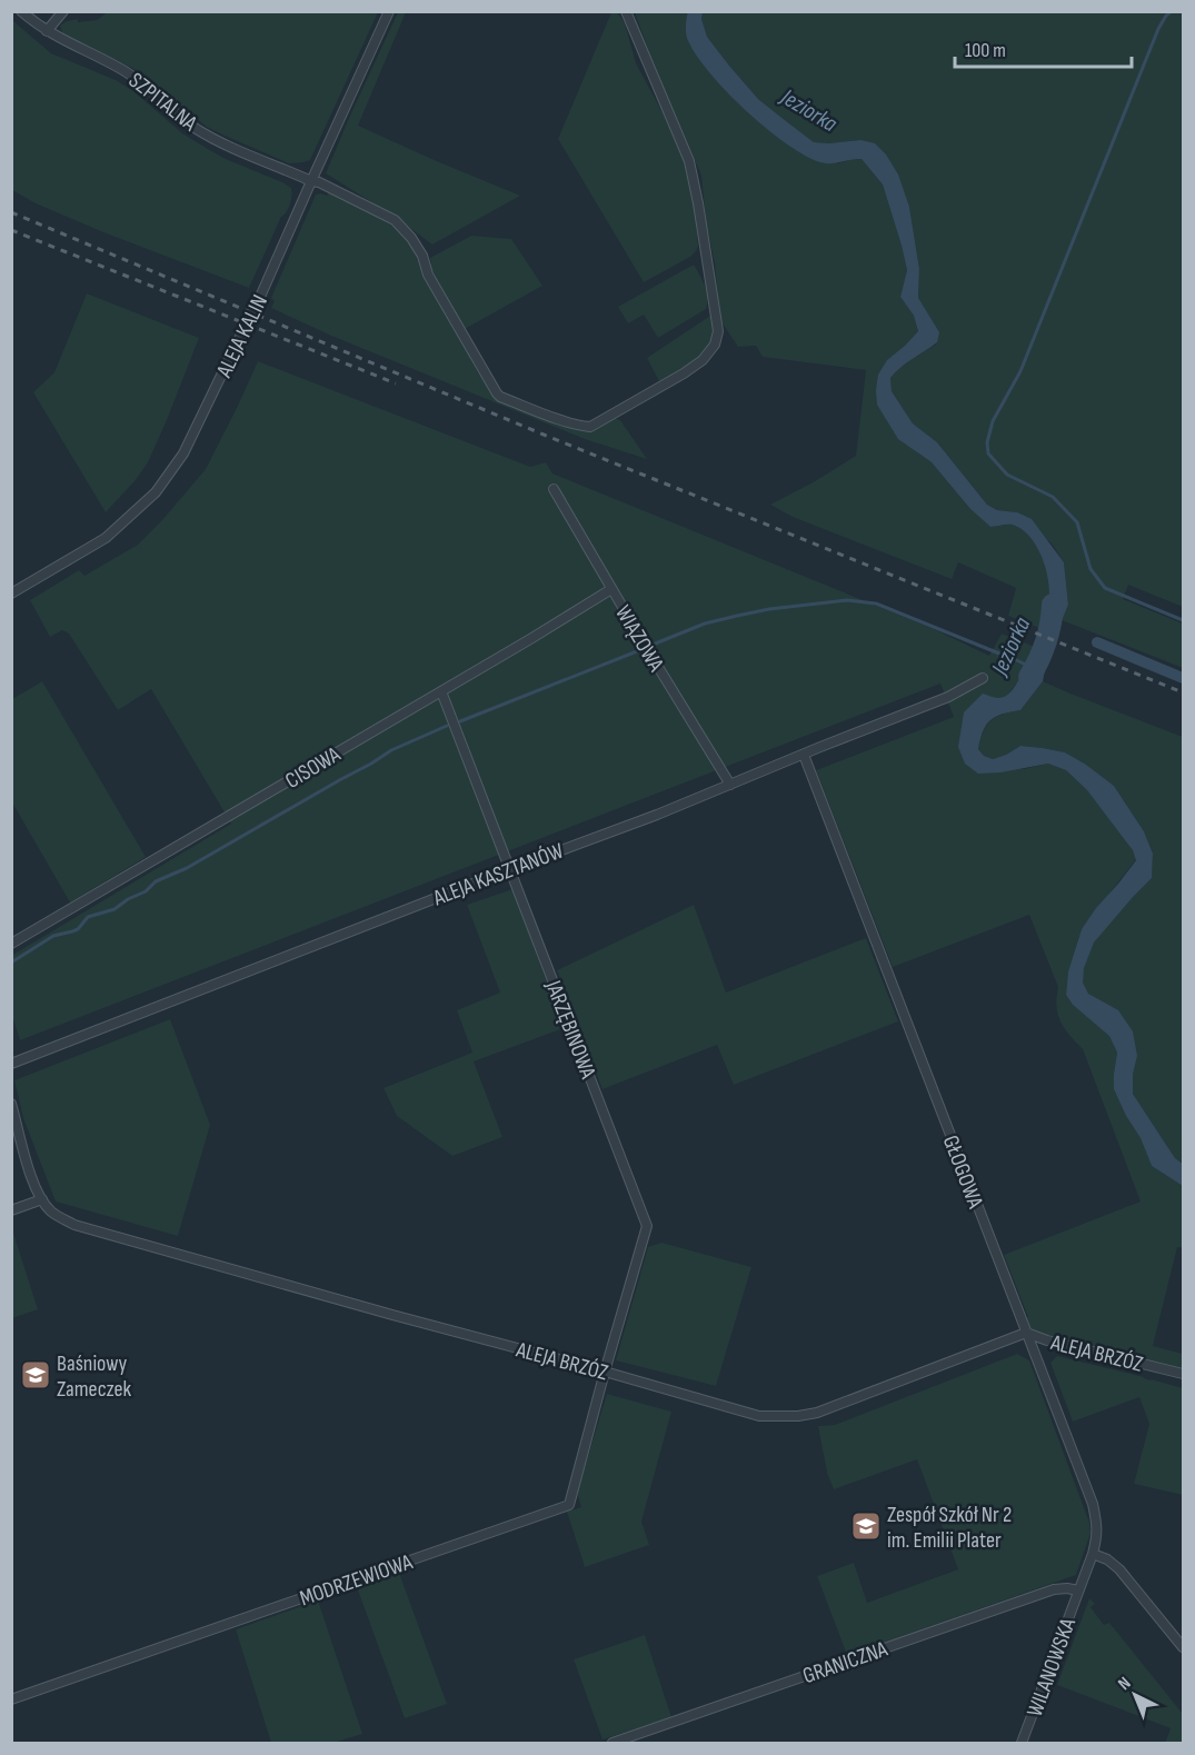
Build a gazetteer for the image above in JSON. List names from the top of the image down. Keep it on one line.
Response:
{"streets":{"street":["SZPITALNA","ALEJA KALIN","WIĄZOWA","CISOWA","ALEJA KASZTANÓW","JARZĘBINOWA","GŁOGOWA","ALEJA BRZÓZ","MODRZEWIOWA","GRANICZNA","WILANOWSKA"]},"crossings":[["SZPITALNA","ALEJA KALIN"],["WIĄZOWA","CISOWA"],["WIĄZOWA","ALEJA KASZTANÓW"],["CISOWA","JARZĘBINOWA"],["ALEJA KASZTANÓW","JARZĘBINOWA"],["ALEJA KASZTANÓW","GŁOGOWA"],["JARZĘBINOWA","ALEJA BRZÓZ"],["JARZĘBINOWA","MODRZEWIOWA"],["GŁOGOWA","ALEJA BRZÓZ"],["GŁOGOWA","GRANICZNA"],["GŁOGOWA","WILANOWSKA"],["ALEJA BRZÓZ","MODRZEWIOWA"],["GRANICZNA","WILANOWSKA"]],"water":["Jeziorka"],"places":{"school or university":["Baśniowy Zameczek","Zespół Szkół Nr 2 im. Emilii Plater"]},"scale_bar":"100 m","north":"top left"}
